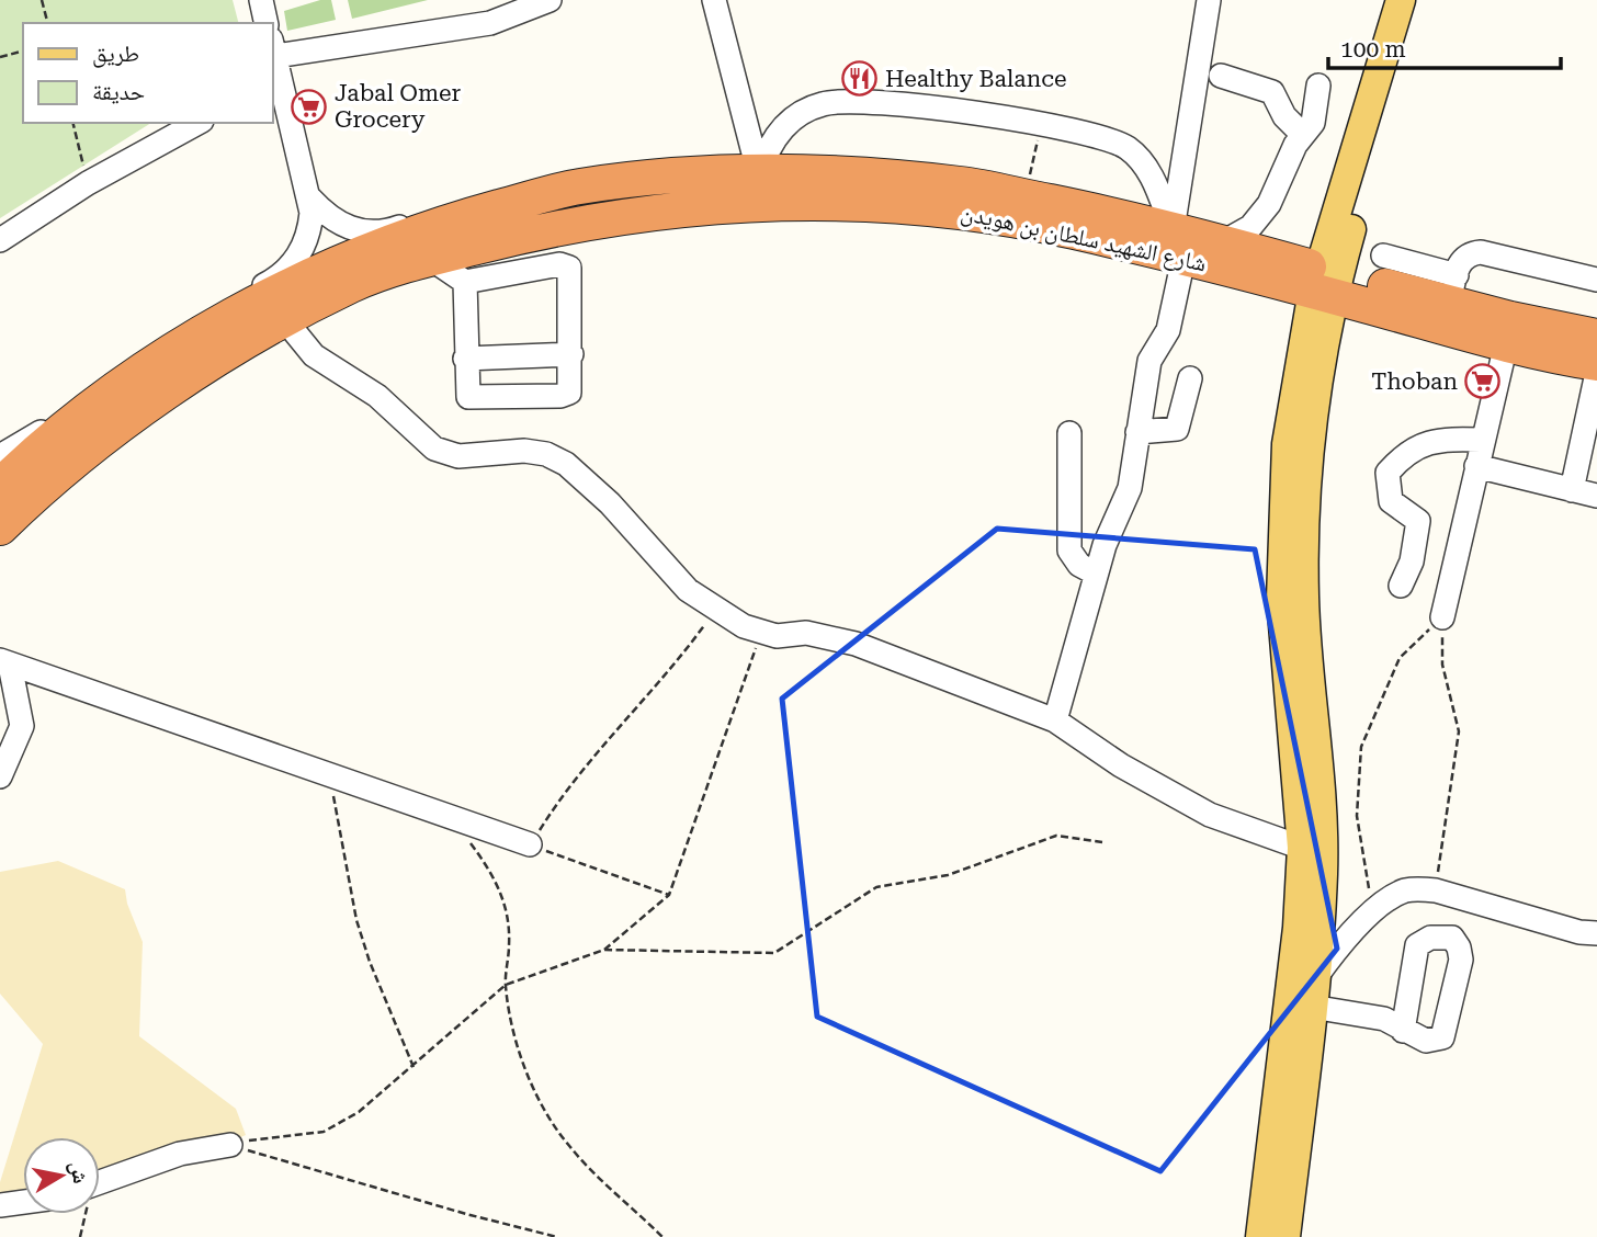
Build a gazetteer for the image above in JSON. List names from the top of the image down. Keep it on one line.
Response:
{"streets":{"highway":["شارع الشهيد سلطان بن هويدن"]},"places":{"restaurant":["Healthy Balance"],"supermarket":["Jabal Omer Grocery","Thoban"]},"legend":["طريق","حديقة"],"scale_bar":"100 m","north":"right"}
